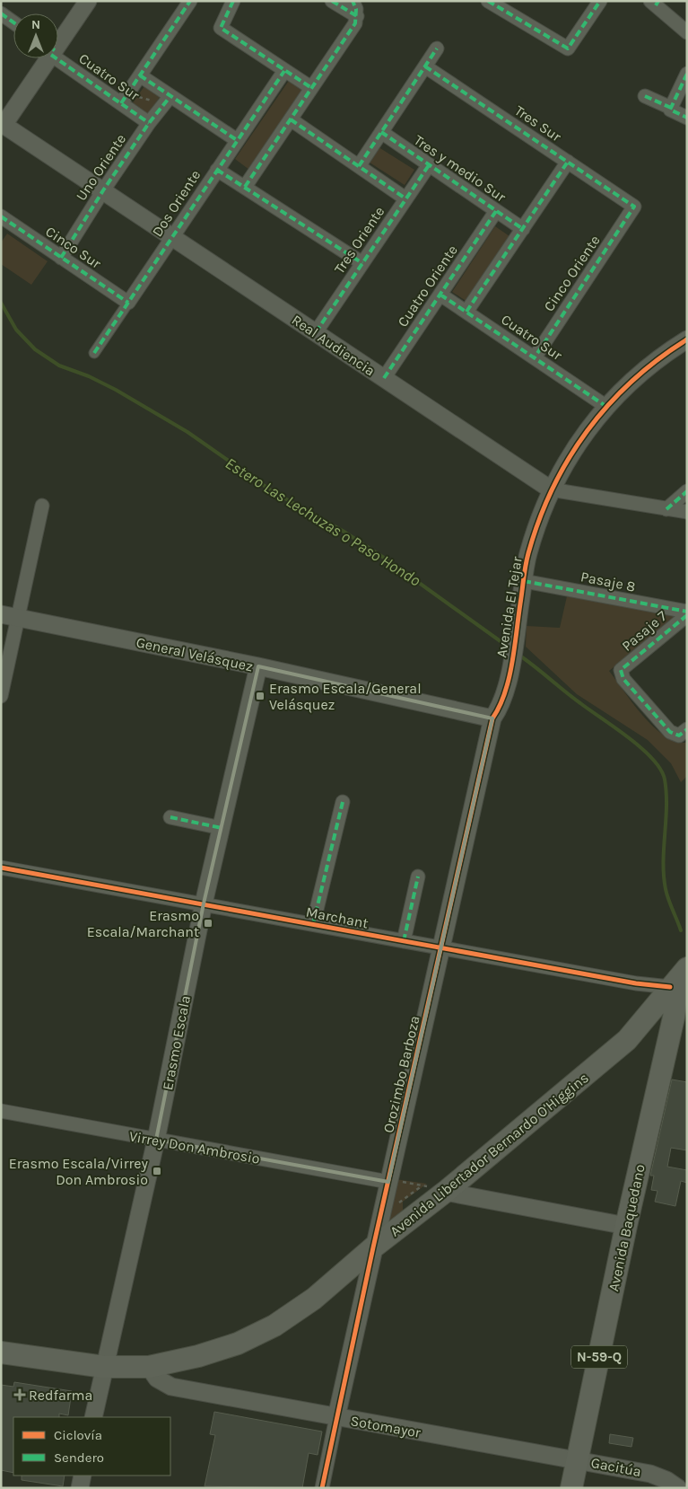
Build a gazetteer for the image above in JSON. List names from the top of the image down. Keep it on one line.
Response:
{"streets":{"main road":["Avenida Libertador Bernardo O'Higgins","Avenida Baquedano","N-59-Q"],"street":["Cuatro Sur","Tres Sur","Uno Oriente","Tres y medio Sur","Dos Oriente","Tres Oriente","Cinco Sur","Cinco Oriente","Cuatro Oriente","Real Audiencia","Pasaje 8","Avenida El Tejar","Pasaje 7","General Velásquez","Marchant","Erasmo Escala","Orozimbo Barboza","Virrey Don Ambrosio","Sotomayor","Gacitúa"]},"crossings":[["Cuatro Sur","Uno Oriente"],["Cuatro Sur","Dos Oriente"],["Cuatro Sur","Cinco Oriente"],["Cuatro Sur","Cuatro Oriente"],["Cuatro Sur","Avenida El Tejar"],["Tres Sur","Cinco Oriente"],["Uno Oriente","Cinco Sur"],["Uno Oriente","Real Audiencia"],["Tres y medio Sur","Tres Oriente"],["Tres y medio Sur","Cuatro Oriente"],["Dos Oriente","Cinco Sur"],["Dos Oriente","Real Audiencia"],["Tres Oriente","Real Audiencia"],["Cuatro Oriente","Real Audiencia"],["Real Audiencia","Avenida El Tejar"],["Pasaje 8","Avenida El Tejar"],["Avenida El Tejar","Orozimbo Barboza"],["General Velásquez","Erasmo Escala"],["General Velásquez","Orozimbo Barboza"],["Marchant","Erasmo Escala"],["Marchant","Orozimbo Barboza"],["Marchant","Avenida Libertador Bernardo O'Higgins"],["Erasmo Escala","Virrey Don Ambrosio"],["Erasmo Escala","Avenida Libertador Bernardo O'Higgins"],["Orozimbo Barboza","Virrey Don Ambrosio"],["Orozimbo Barboza","Avenida Libertador Bernardo O'Higgins"],["Orozimbo Barboza","Sotomayor"],["Avenida Libertador Bernardo O'Higgins","Avenida Baquedano"],["Avenida Libertador Bernardo O'Higgins","Sotomayor"],["Avenida Baquedano","Sotomayor"],["Avenida Baquedano","Gacitúa"],["Sotomayor","Gacitúa"]],"water":["Estero Las Lechuzas o Paso Hondo"],"places":{"transit":["Erasmo Escala/General Velásquez","Erasmo Escala/Marchant","Erasmo Escala/Virrey Don Ambrosio"],"health":["Redfarma"]},"legend":["Ciclovía","Sendero"],"north":"top"}
